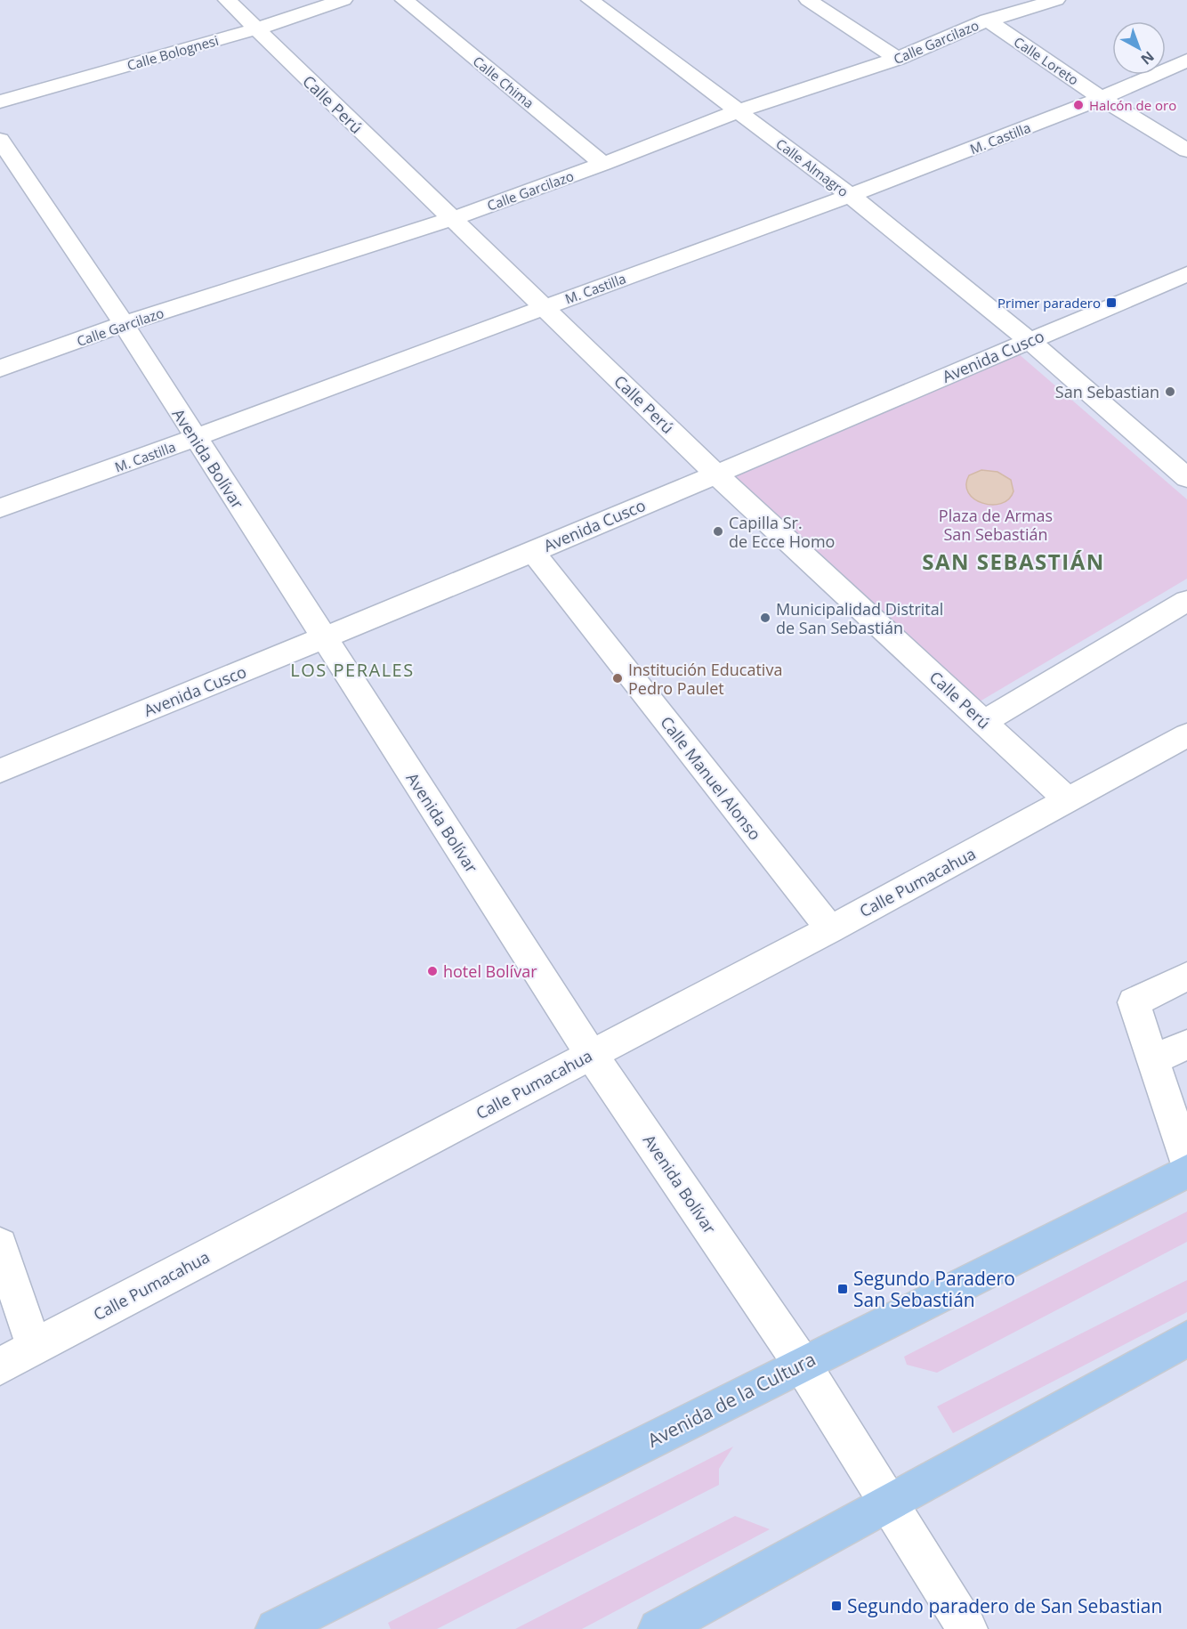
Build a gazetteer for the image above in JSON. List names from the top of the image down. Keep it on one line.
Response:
{"streets":{"highway":["Avenida de la Cultura"],"street":["Calle Garcilazo","Calle Bolognesi","Calle Loreto","Calle Chima","Calle Perú","M. Castilla","Calle Almagro","Avenida Cusco","Avenida Bolívar","Calle Manuel Alonso","Calle Pumacahua"]},"crossings":[["Calle Garcilazo","Calle Loreto"],["Calle Garcilazo","Calle Chima"],["Calle Garcilazo","Calle Perú"],["Calle Garcilazo","Calle Almagro"],["Calle Garcilazo","Avenida Bolívar"],["Calle Bolognesi","Calle Perú"],["Calle Loreto","M. Castilla"],["Calle Perú","M. Castilla"],["Calle Perú","Avenida Cusco"],["Calle Perú","Calle Pumacahua"],["M. Castilla","Calle Almagro"],["M. Castilla","Avenida Bolívar"],["Calle Almagro","Avenida Cusco"],["Avenida Cusco","Avenida Bolívar"],["Avenida Cusco","Calle Manuel Alonso"],["Avenida Bolívar","Calle Pumacahua"],["Avenida Bolívar","Avenida de la Cultura"],["Calle Manuel Alonso","Calle Pumacahua"]],"districts":["SAN SEBASTIÁN","LOS PERALES"],"parks":["Plaza de Armas San Sebastián"],"places":{"other":["Halcón de oro","San Sebastian","Capilla Sr. de Ecce Homo","Municipalidad Distrital de San Sebastián","Institución Educativa Pedro Paulet","hotel Bolívar"],"transit":["Primer paradero","Segundo Paradero San Sebastián","Segundo paradero de San Sebastian"]},"north":"bottom right"}
